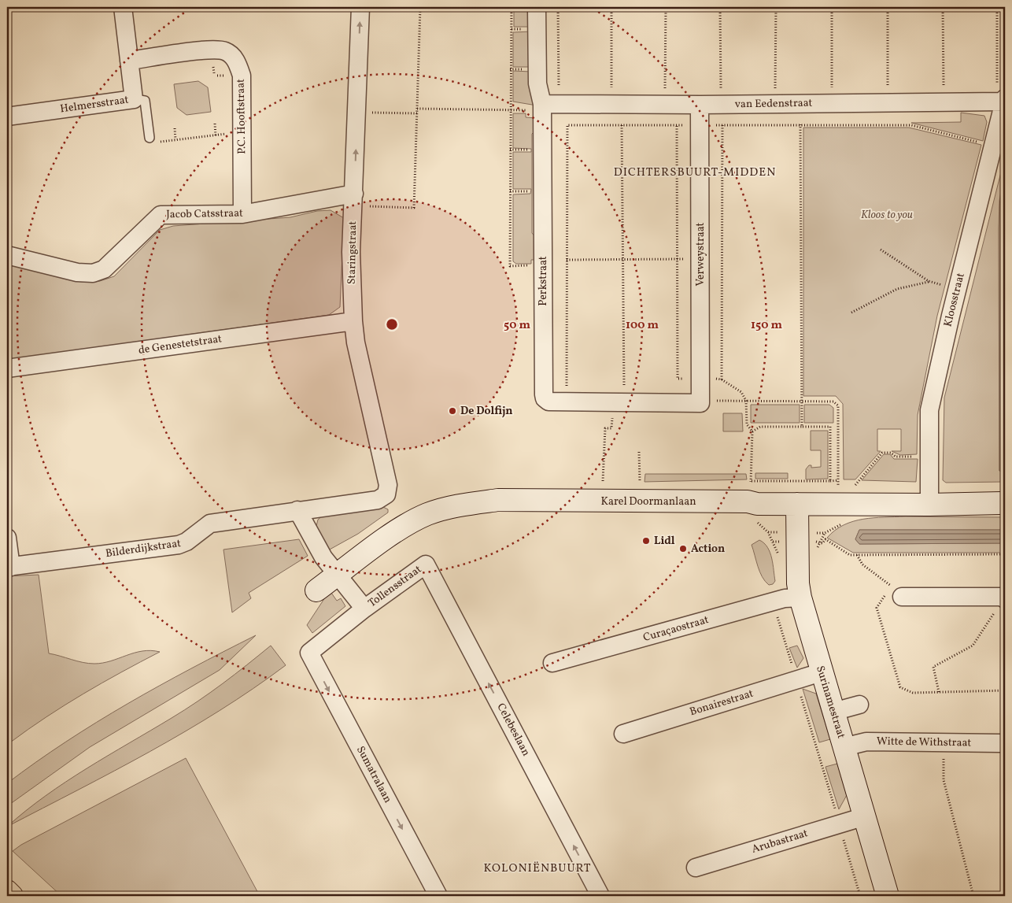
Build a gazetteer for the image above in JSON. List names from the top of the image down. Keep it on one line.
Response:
{"streets":{"street":["van Eedenstraat","Helmersstraat","P.C. Hooftstraat","Jacob Catsstraat","Staringstraat","Verweystraat","Perkstraat","Kloosstraat","de Genestetstraat","Karel Doormanlaan","Bilderdijkstraat","Tollensstraat","Curaçaostraat","Surinamestraat","Bonairestraat","Celebeslaan","Witte de Withstraat","Sumatralaan","Arubastraat"]},"crossings":[["van Eedenstraat","Verweystraat"],["van Eedenstraat","Perkstraat"],["van Eedenstraat","Kloosstraat"],["P.C. Hooftstraat","Jacob Catsstraat"],["Jacob Catsstraat","Staringstraat"],["Staringstraat","de Genestetstraat"],["Staringstraat","Bilderdijkstraat"],["Verweystraat","Perkstraat"],["Kloosstraat","Karel Doormanlaan"],["Karel Doormanlaan","Tollensstraat"],["Karel Doormanlaan","Surinamestraat"],["Tollensstraat","Celebeslaan"],["Tollensstraat","Sumatralaan"],["Curaçaostraat","Surinamestraat"],["Surinamestraat","Bonairestraat"],["Surinamestraat","Witte de Withstraat"],["Surinamestraat","Arubastraat"]],"one_way":["Staringstraat","Celebeslaan","Sumatralaan"],"districts":["DICHTERSBUURT-MIDDEN","KOLONIËNBUURT"],"parks":["Kloos to you"],"places":["De Dolfijn","Lidl","Action"],"rings":["50 m","100 m","150 m"]}
